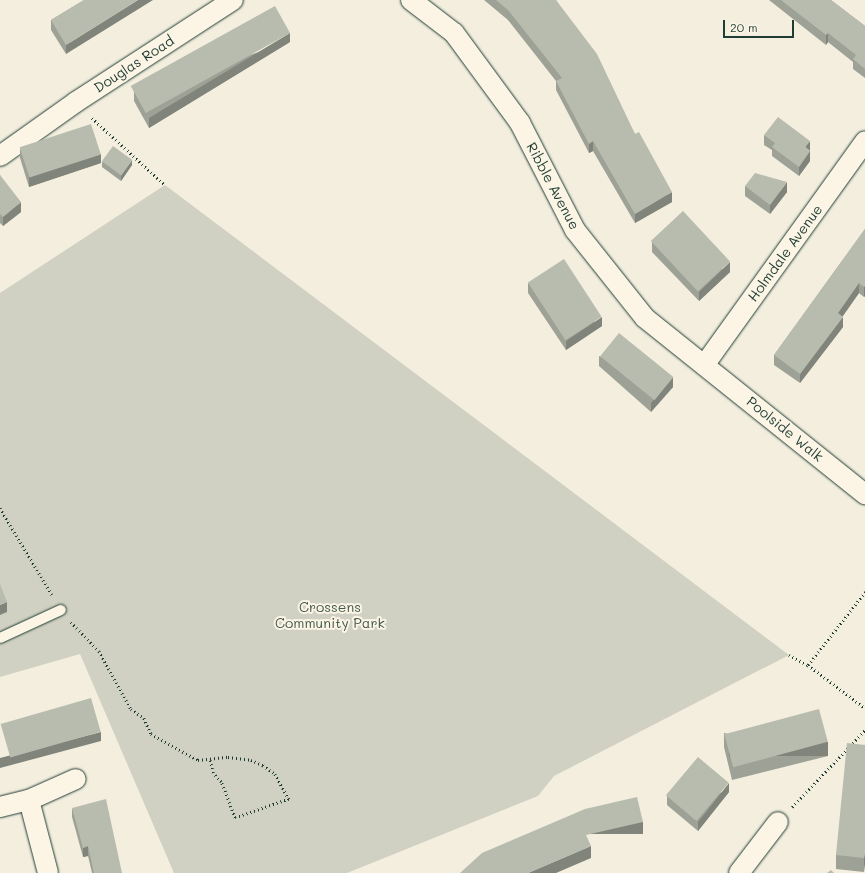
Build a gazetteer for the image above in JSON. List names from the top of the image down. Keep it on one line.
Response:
{"streets":{"street":["Douglas Road","Ribble Avenue","Holmdale Avenue","Poolside Walk"]},"crossings":[["Ribble Avenue","Holmdale Avenue"],["Ribble Avenue","Poolside Walk"],["Holmdale Avenue","Poolside Walk"]],"parks":["Crossens Community Park"],"scale_bar":"20 m"}
